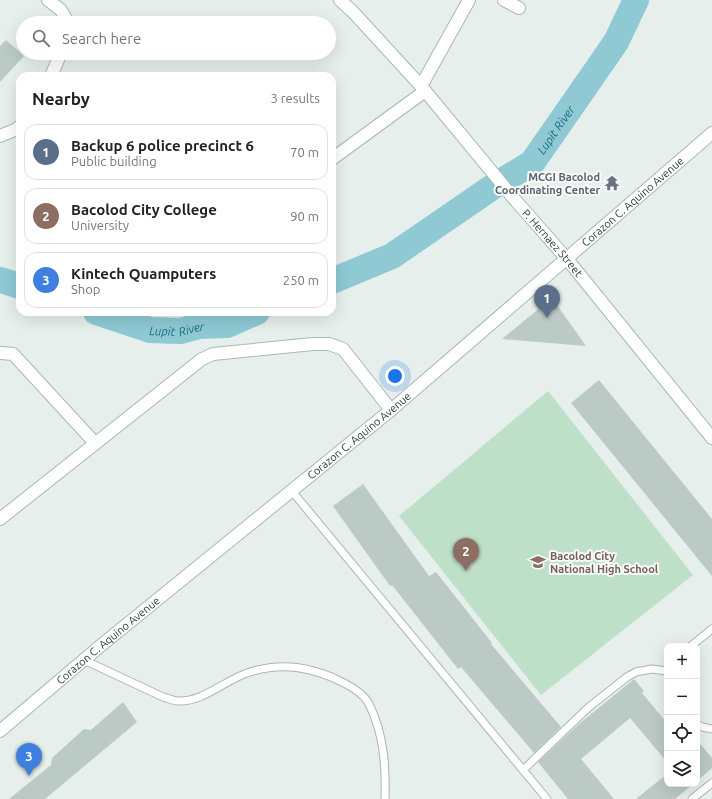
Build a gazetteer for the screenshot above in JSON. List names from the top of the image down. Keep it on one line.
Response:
{"streets":{"street":["Corazon C. Aquino Avenue","P. Hernaez Street"]},"crossings":[["Corazon C. Aquino Avenue","P. Hernaez Street"]],"water":["Lupit River"],"places":{"temple":["MCGI Bacolod Coordinating Center"],"school or university":["Bacolod City National High School"]},"page":{"search":"Search here","heading":["Nearby","3 results"],"list":[{"mark":"1","name":"Backup 6 police precinct 6","note":"Public building","value":"70 m"},{"mark":"2","name":"Bacolod City College","note":"University","value":"90 m"},{"mark":"3","name":"Kintech Quamputers","note":"Shop","value":"250 m"}],"pins":["1","2","3"],"map_buttons":["+","−"]}}
